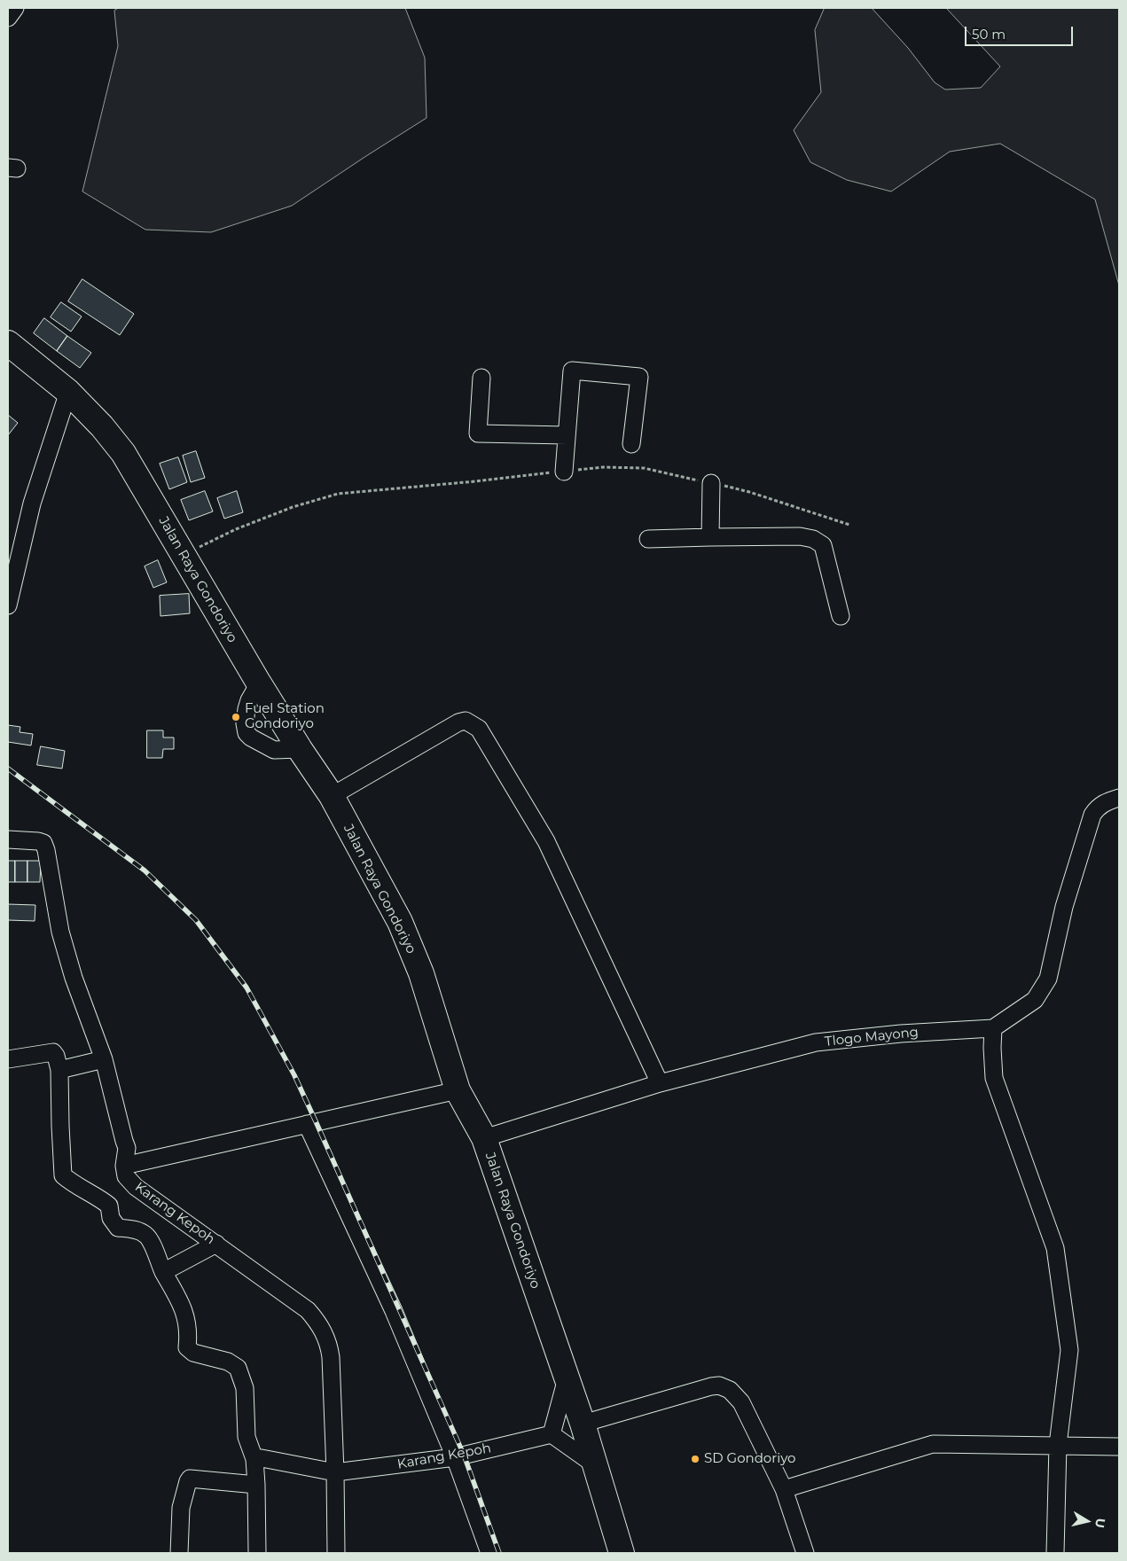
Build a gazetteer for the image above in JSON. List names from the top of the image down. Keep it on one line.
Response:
{"streets":{"highway":["Jalan Raya Gondoriyo"],"street":["Tlogo Mayong","Karang Kepoh"]},"crossings":[["Jalan Raya Gondoriyo","Tlogo Mayong"],["Jalan Raya Gondoriyo","Karang Kepoh"]],"places":["Fuel Station Gondoriyo","SD Gondoriyo"],"scale_bar":"50 m","north":"right"}
